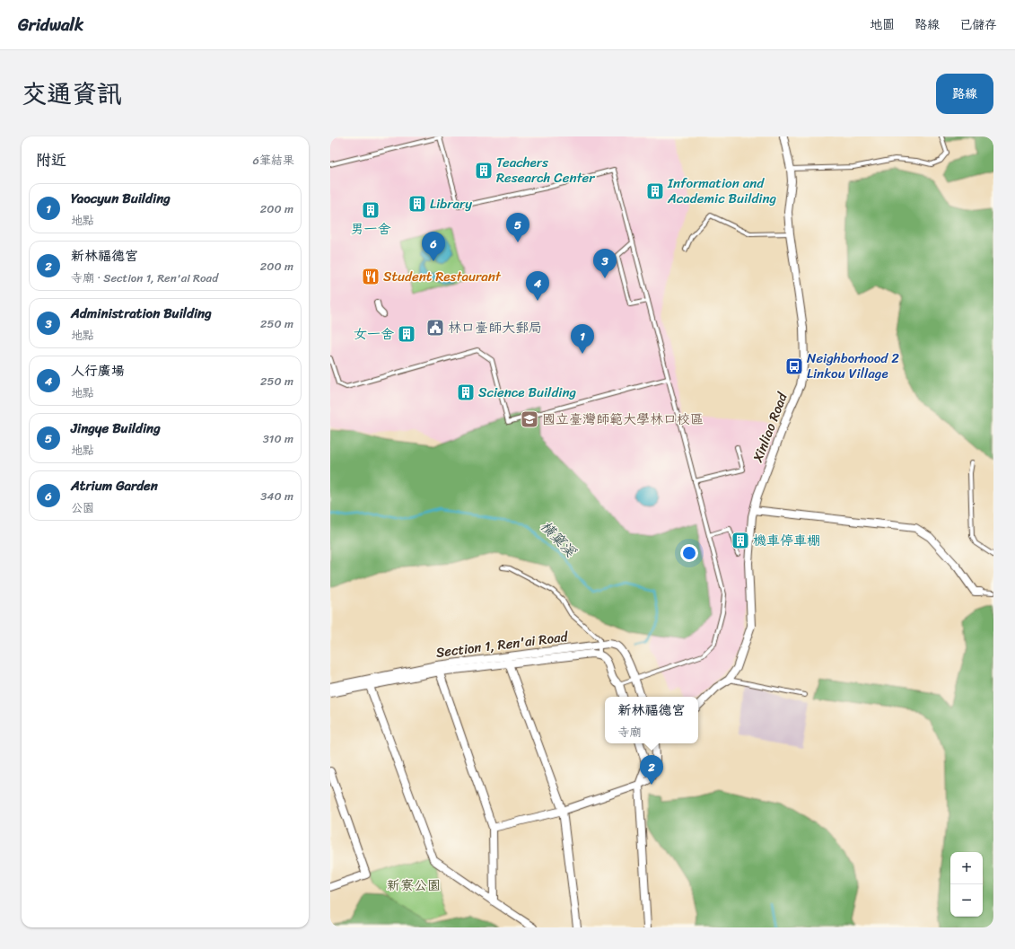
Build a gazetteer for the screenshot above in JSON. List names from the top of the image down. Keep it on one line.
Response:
{"streets":{"street":["Xinliao Road","Section 1, Ren'ai Road"]},"water":["橫窠溪"],"parks":["新寮公園"],"places":{"building":["Teachers Research Center","Information and Academic Building","Library","男一舍","女一舍","Science Building","機車停車棚"],"restaurant":["Student Restaurant"],"public building":["林口臺師大郵局"],"bus stop":["Neighborhood 2 Linkou Village"],"school or university":["國立臺灣師範大學林口校區"]},"page":{"header":"Gridwalk","nav":["地圖","路線","已儲存"],"title":"交通資訊","buttons":"路線","heading":["附近","6筆結果"],"list":[{"mark":"1","name":"Yaocyun Building","note":"地點","value":"200 m"},{"mark":"2","name":"新林福德宮","note":"寺廟 · Section 1, Ren'ai Road","value":"200 m"},{"mark":"3","name":"Administration Building","note":"地點","value":"250 m"},{"mark":"4","name":"人行廣場","note":"地點","value":"250 m"},{"mark":"5","name":"Jingye Building","note":"地點","value":"310 m"},{"mark":"6","name":"Atrium Garden","note":"公園","value":"340 m"}],"pins":["5","6","3","4","1","2"],"popup":["新林福德宮","寺廟"],"map_buttons":["+","−"]}}
